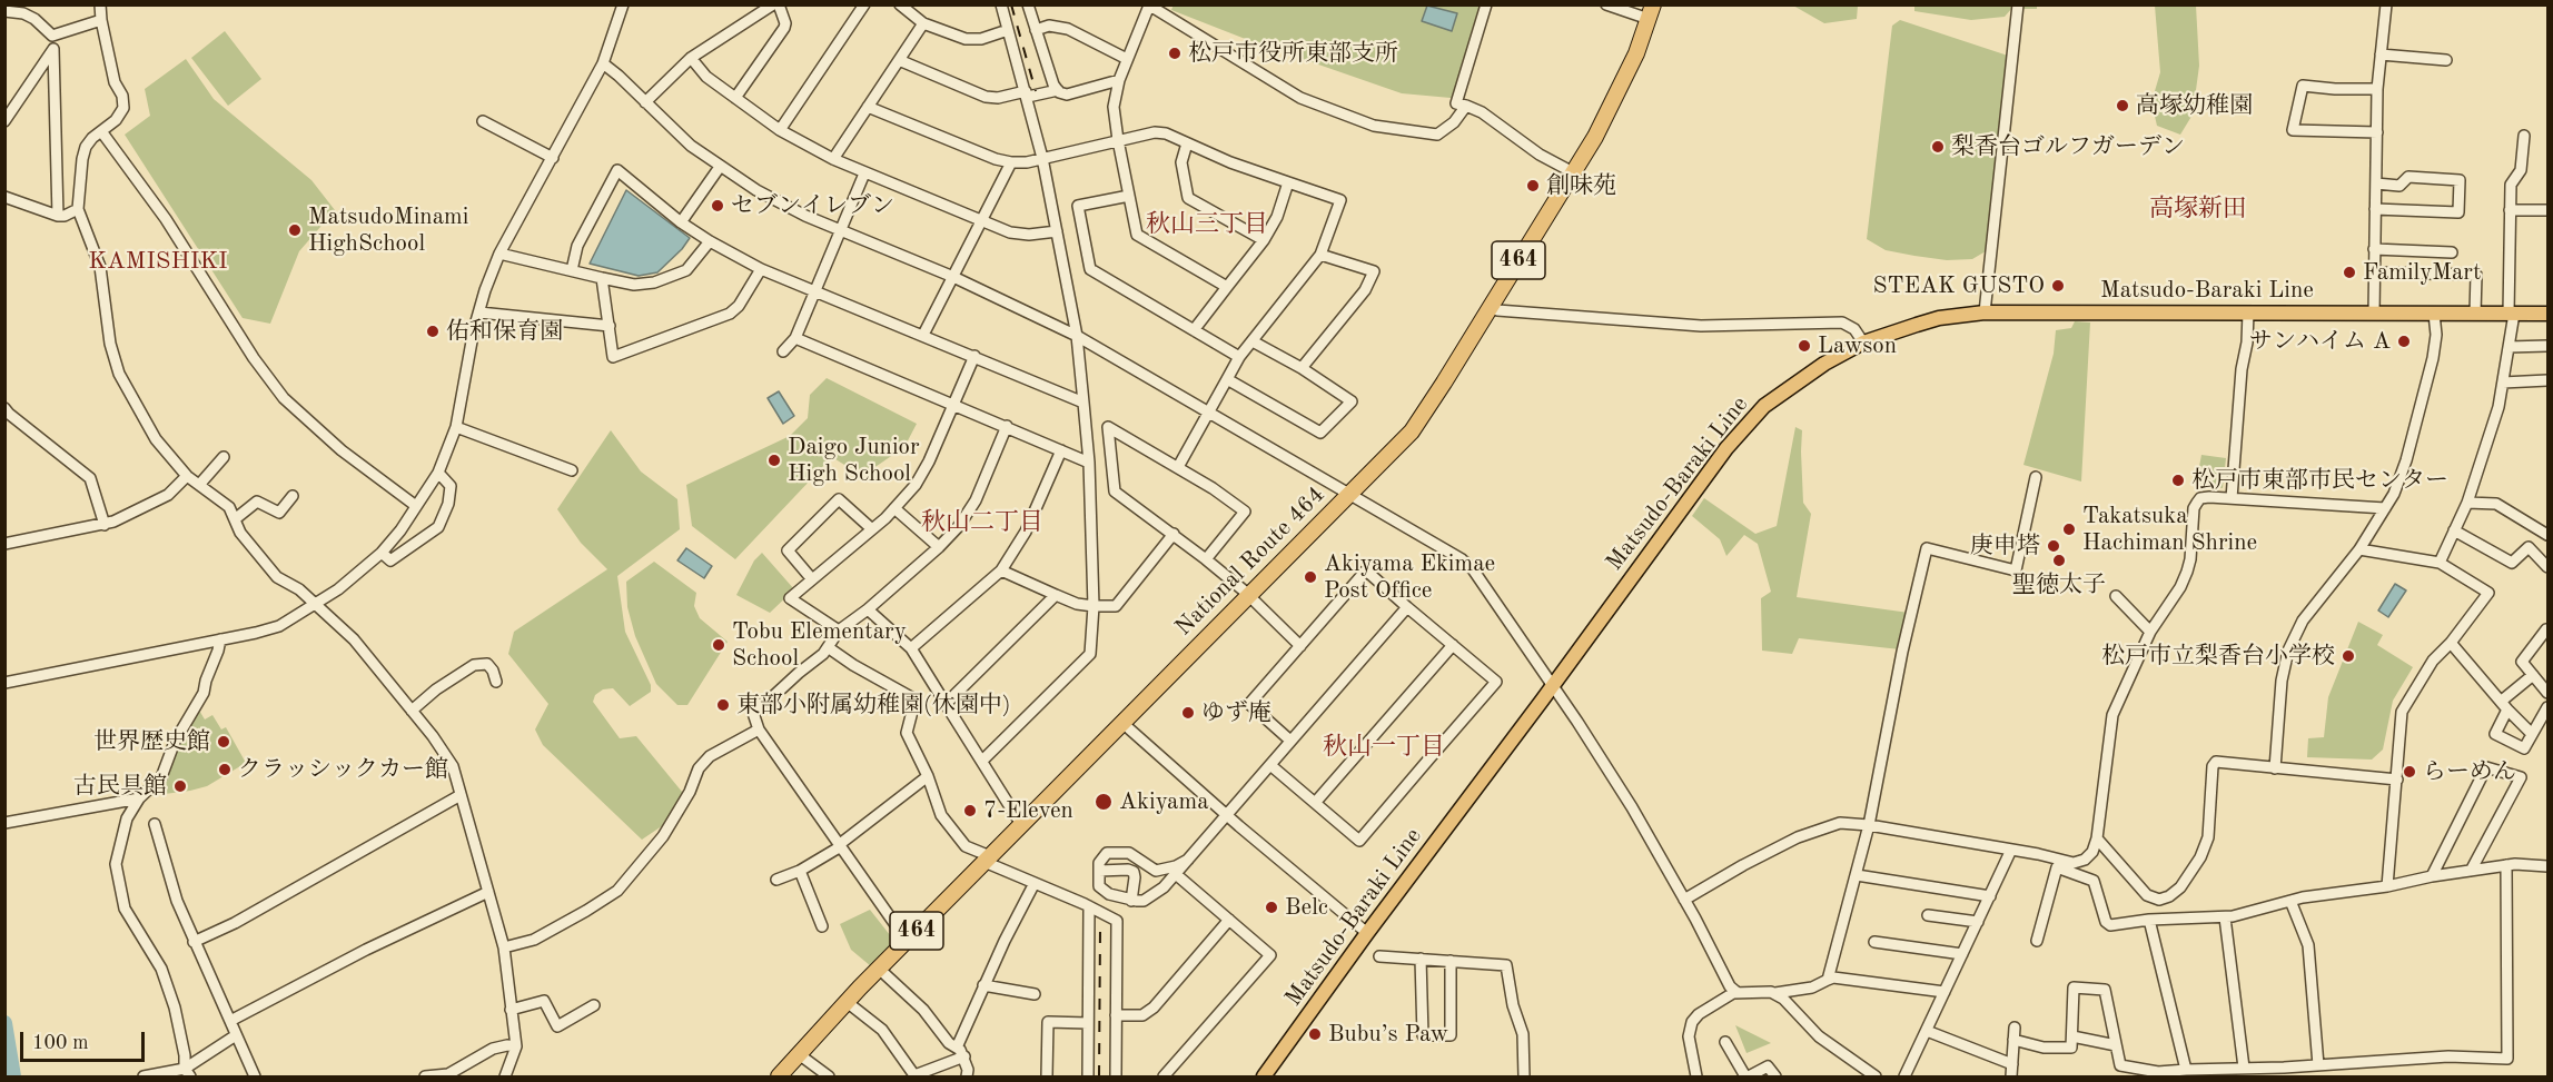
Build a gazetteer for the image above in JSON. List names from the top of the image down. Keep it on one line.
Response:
{"streets":{"highway":["464","National Route 464"],"main road":["Matsudo-Baraki Line"]},"districts":["高塚新田","秋山三丁目","KAMISHIKI","秋山二丁目","秋山一丁目"],"places":["松戸市役所東部支所","高塚幼稚園","梨香台ゴルフガーデン","創味苑","セブンイレブン","MatsudoMinami HighSchool","FamilyMart","STEAK GUSTO","佑和保育園","サンハイム A","Lawson","Daigo Junior High School","松戸市東部市民センター","Takatsuka Hachiman Shrine","庚申塔","聖徳太子","Akiyama Ekimae Post Office","Tobu Elementary School","松戸市立梨香台小学校","東部小附属幼稚園(休園中)","ゆず庵","世界歴史館","クラッシックカー館","らーめん","古民具館","Akiyama","7-Eleven","Belc","Bubu’s Paw"],"scale_bar":"100 m"}
